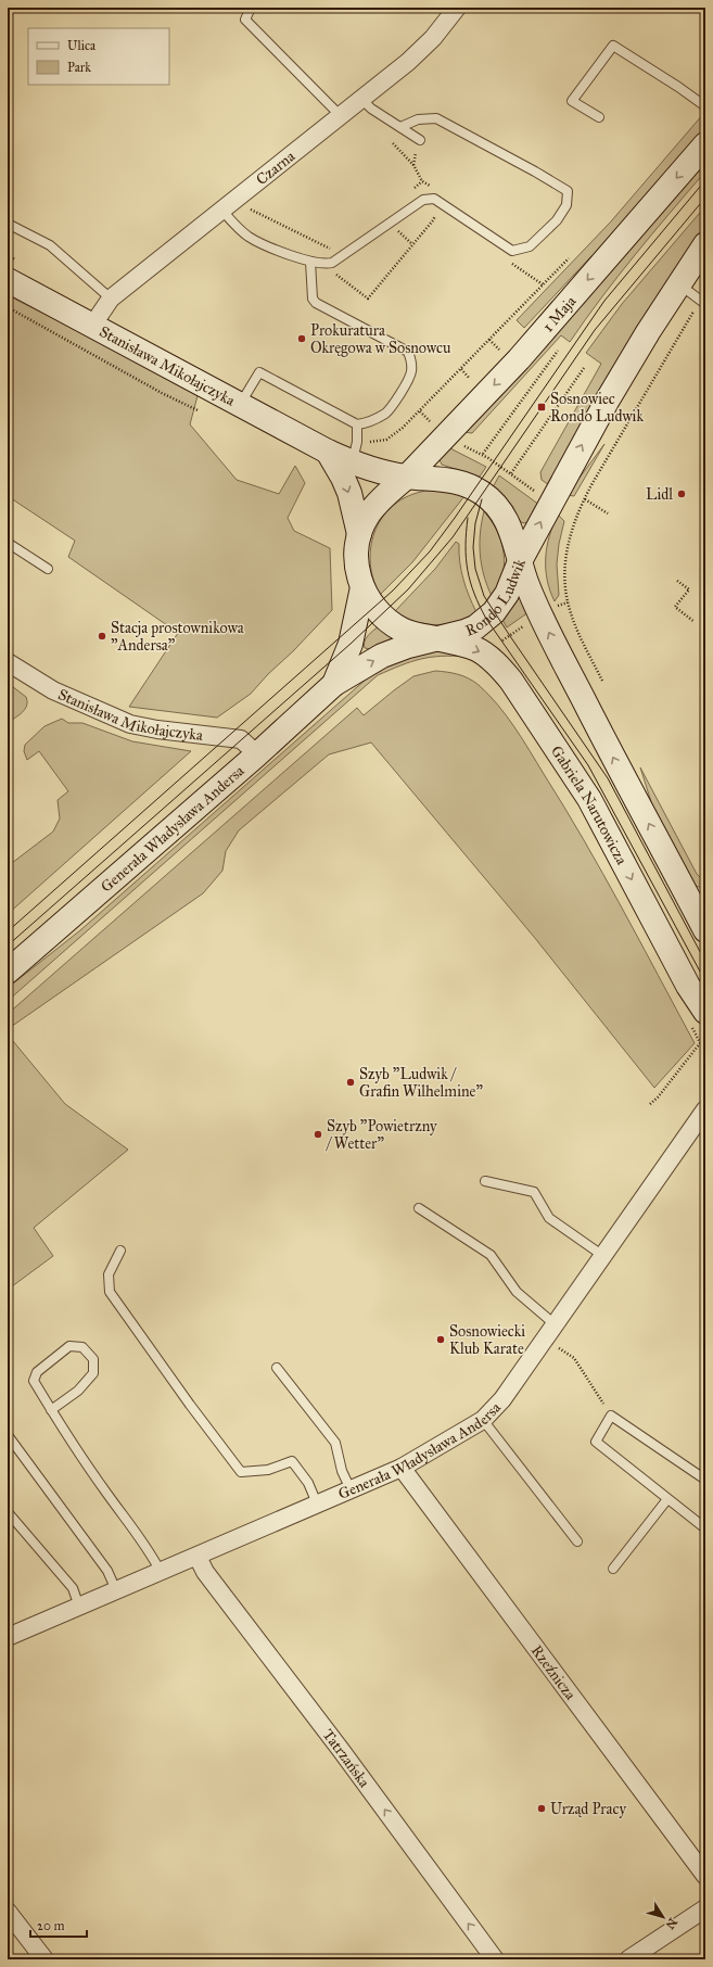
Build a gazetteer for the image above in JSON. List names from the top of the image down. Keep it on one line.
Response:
{"streets":{"main road":["1 Maja","Stanisława Mikołajczyka","Rondo Ludwik","Gabriela Narutowicza","Generała Władysława Andersa"],"street":["Czarna","Rzeźnicza","Tatrzańska"]},"crossings":[["Czarna","Stanisława Mikołajczyka"],["1 Maja","Stanisława Mikołajczyka"],["1 Maja","Rondo Ludwik"],["Stanisława Mikołajczyka","Rondo Ludwik"],["Stanisława Mikołajczyka","Generała Władysława Andersa"],["Rondo Ludwik","Gabriela Narutowicza"],["Rondo Ludwik","Generała Władysława Andersa"],["Gabriela Narutowicza","Generała Władysława Andersa"],["Generała Władysława Andersa","Rzeźnicza"],["Generała Władysława Andersa","Tatrzańska"]],"one_way":["Tatrzańska"],"places":{"other":["Prokuratura Okręgowa w Sosnowcu","Lidl","Stacja prostownikowa \"Andersa\"","Szyb \"Ludwik / Grafin Wilhelmine\"","Szyb \"Powietrzny / Wetter\"","Sosnowiecki Klub Karate","Urząd Pracy"],"transit":["Sosnowiec Rondo Ludwik"]},"legend":["Ulica","Park"],"scale_bar":"20 m","north":"bottom right"}
